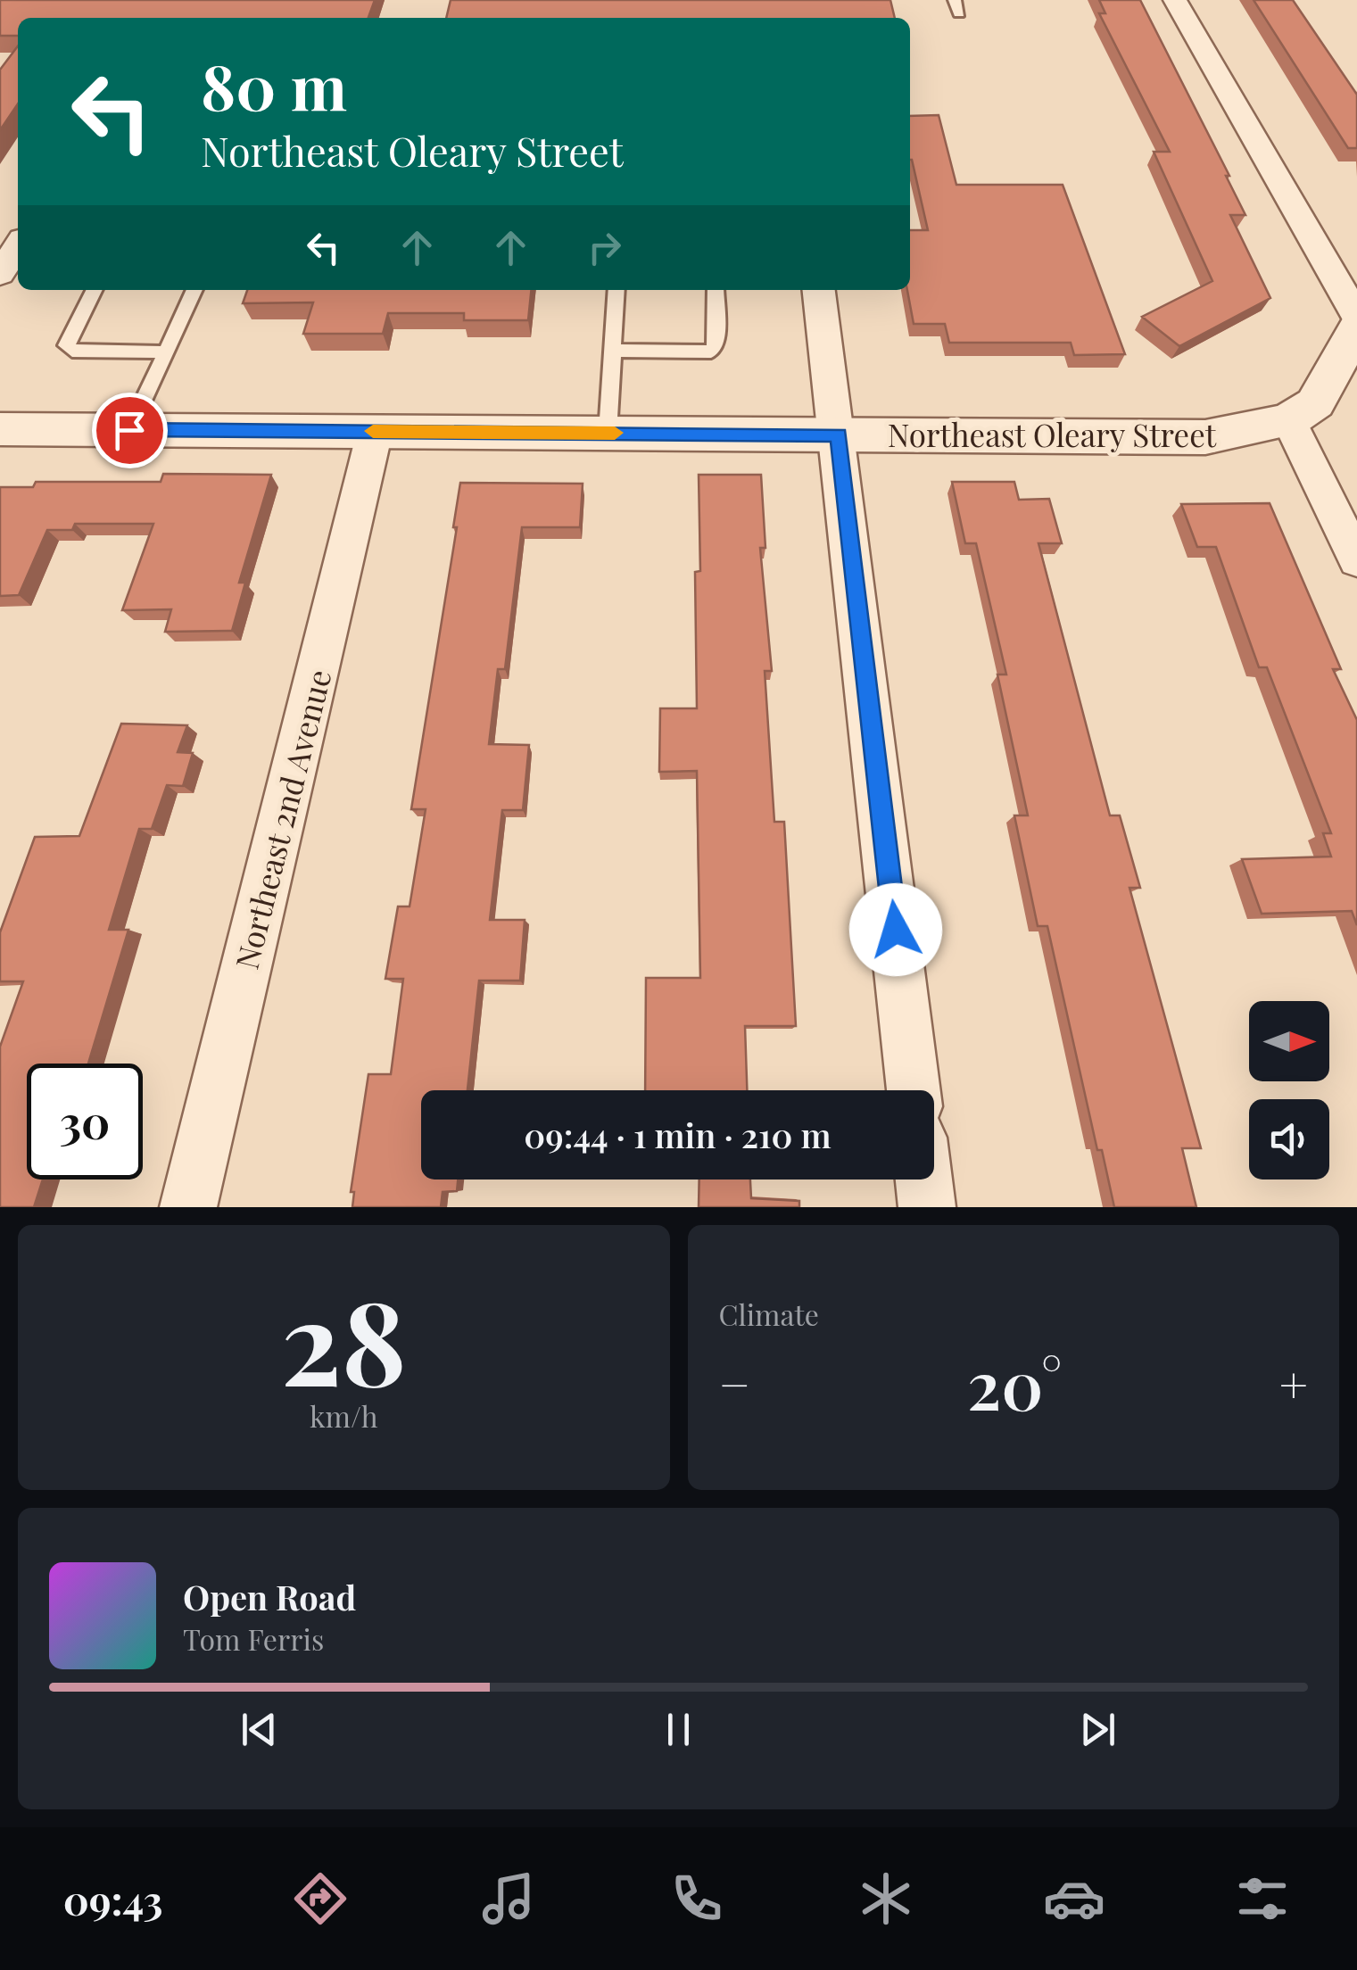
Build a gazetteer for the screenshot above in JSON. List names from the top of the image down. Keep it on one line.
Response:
{"streets":{"street":["Northeast Oleary Street","Northeast 2nd Avenue"]},"crossings":[["Northeast Oleary Street","Northeast 2nd Avenue"]],"north":"right","page":{"turn":["80 m","Northeast Oleary Street"],"limit":"30","trip":"09:44 · 1 min · 210 m","tile":[["28","km/h"],"Climate"],"heat":["−","20°","+"],"song":["Open Road","Tom Ferris"],"tabs":"09:43"}}
